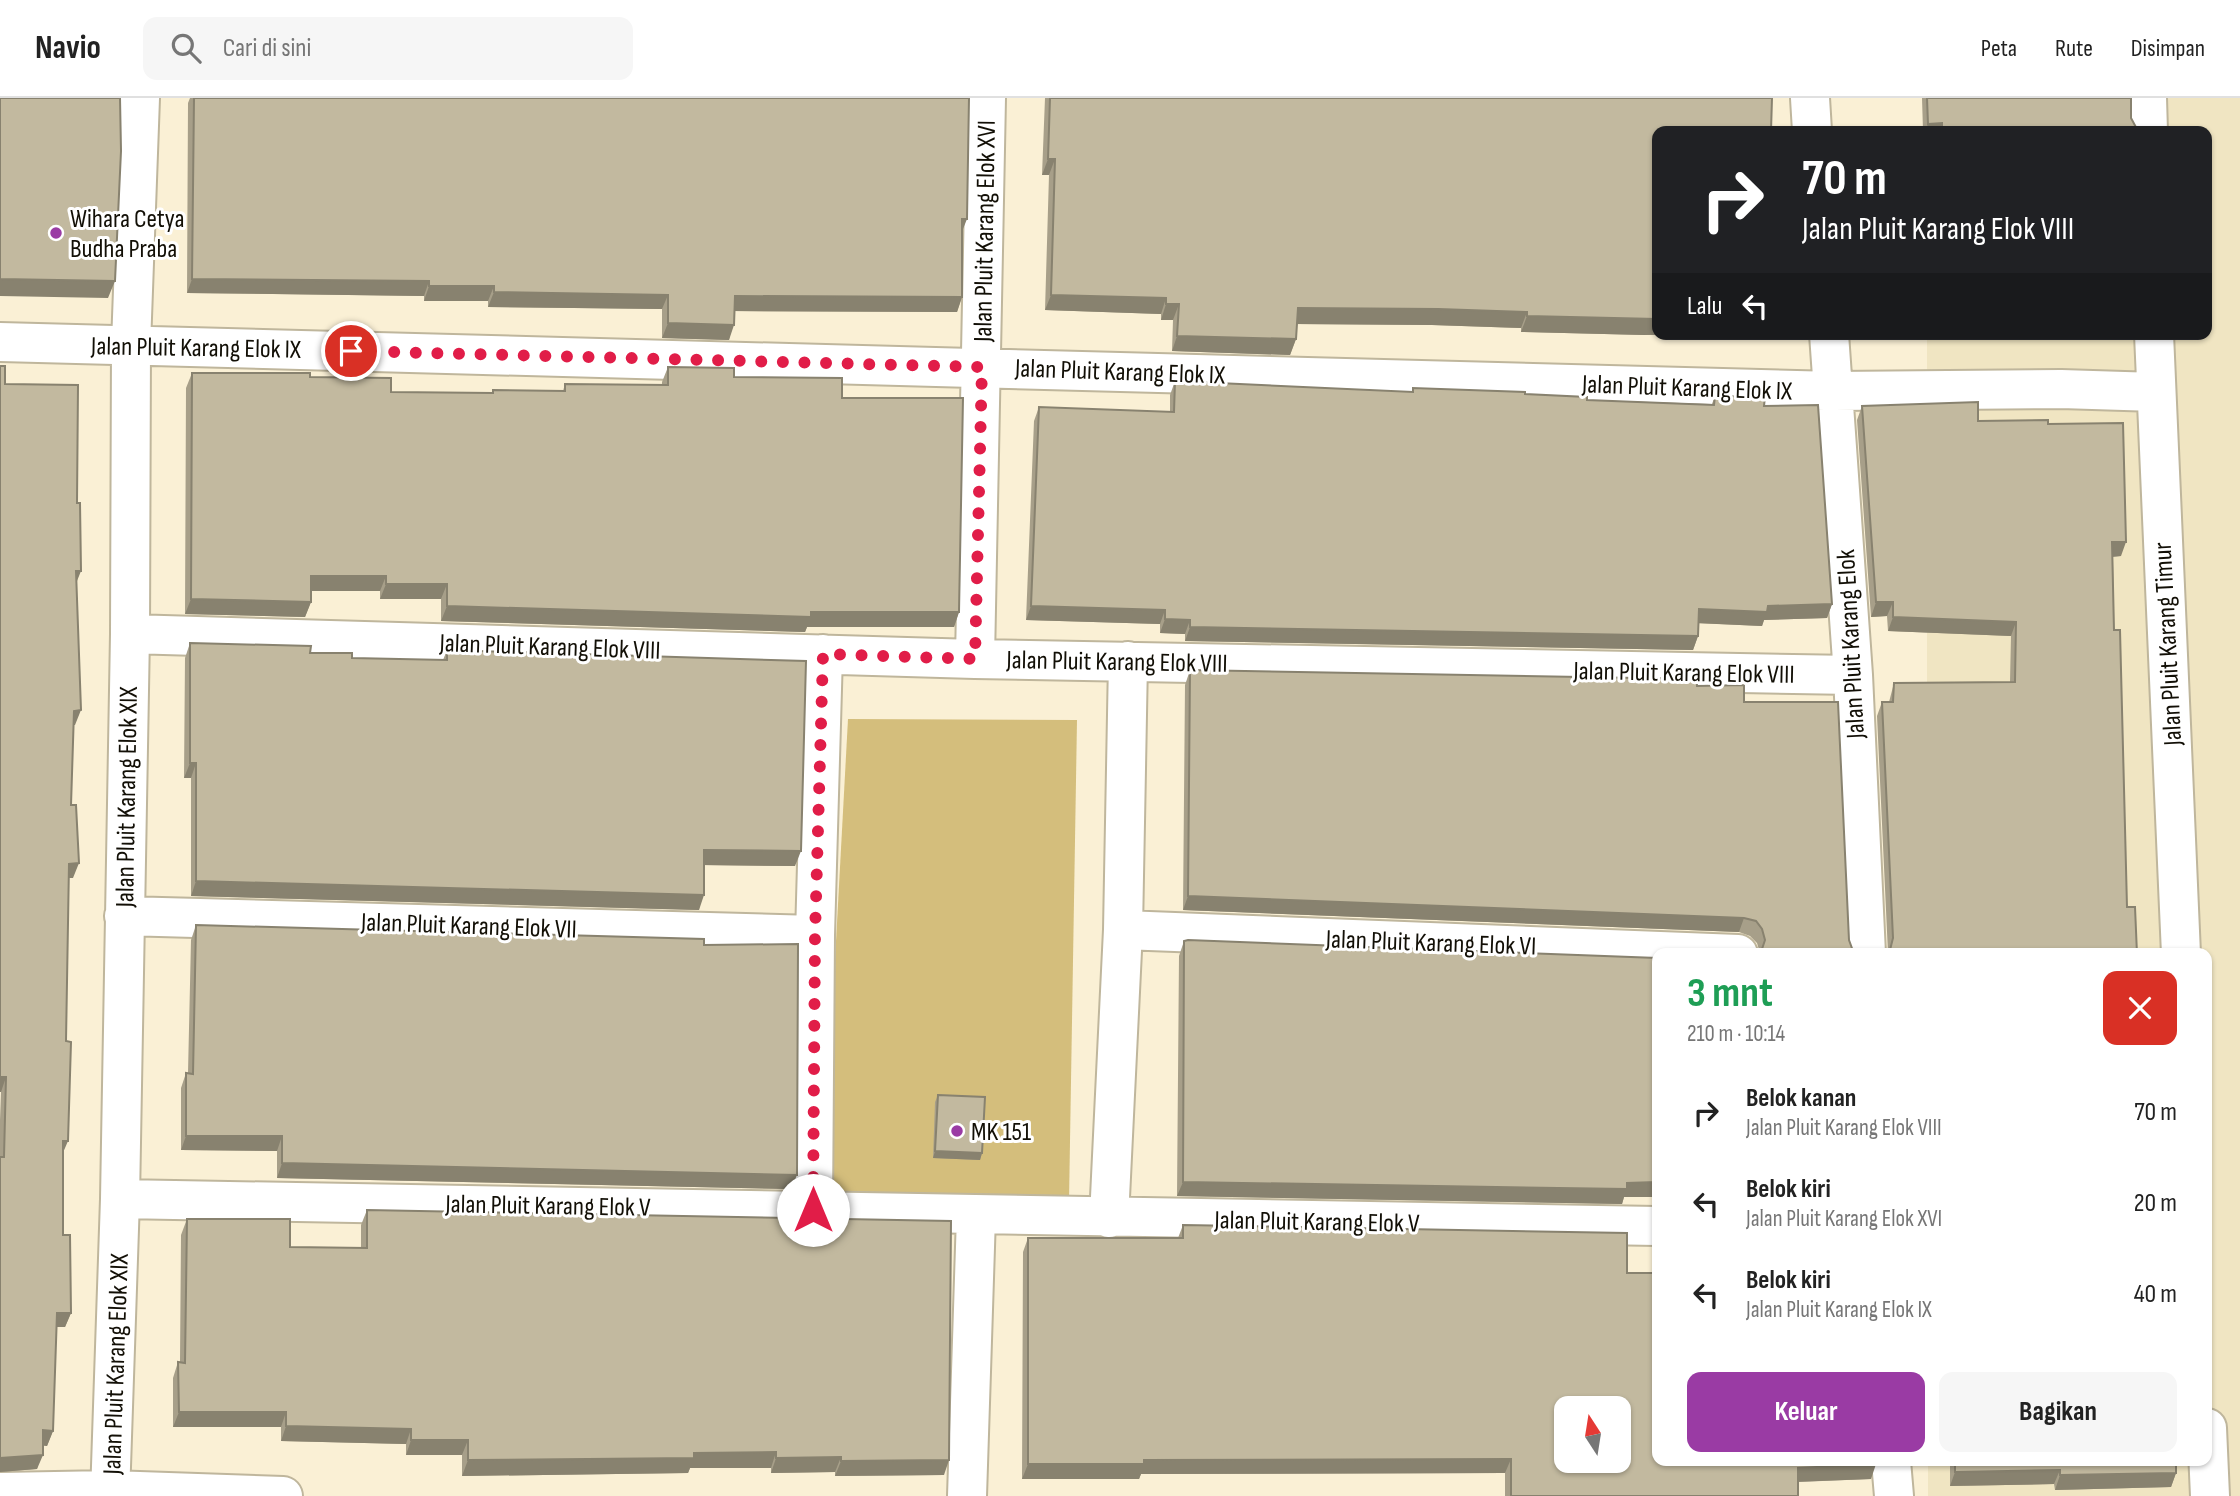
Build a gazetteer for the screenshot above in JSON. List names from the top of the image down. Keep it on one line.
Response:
{"streets":{"street":["Jalan Pluit Karang Elok XVI","Jalan Pluit Karang Elok IX","Jalan Pluit Karang Elok","Jalan Pluit Karang Timur","Jalan Pluit Karang Elok VIII","Jalan Pluit Karang Elok XIX","Jalan Pluit Karang Elok VII","Jalan Pluit Karang Elok VI","Jalan Pluit Karang Elok V"]},"crossings":[["Jalan Pluit Karang Elok XVI","Jalan Pluit Karang Elok IX"],["Jalan Pluit Karang Elok XVI","Jalan Pluit Karang Elok VIII"],["Jalan Pluit Karang Elok IX","Jalan Pluit Karang Elok"],["Jalan Pluit Karang Elok IX","Jalan Pluit Karang Timur"],["Jalan Pluit Karang Elok IX","Jalan Pluit Karang Elok XIX"],["Jalan Pluit Karang Elok","Jalan Pluit Karang Elok VIII"],["Jalan Pluit Karang Elok VIII","Jalan Pluit Karang Elok XIX"],["Jalan Pluit Karang Elok XIX","Jalan Pluit Karang Elok VII"],["Jalan Pluit Karang Elok XIX","Jalan Pluit Karang Elok V"]],"places":["Wihara Cetya Budha Praba","MK 151"],"north":"top","page":{"header":"Navio","search":"Cari di sini","nav":["Peta","Rute","Disimpan"],"turn":["70 m","Jalan Pluit Karang Elok VIII"],"then":"Lalu","heading":["3 mnt","210 m · 10:14"],"list":[{"name":"Belok kanan","note":"Jalan Pluit Karang Elok VIII","value":"70 m"},{"name":"Belok kiri","note":"Jalan Pluit Karang Elok XVI","value":"20 m"},{"name":"Belok kiri","note":"Jalan Pluit Karang Elok IX","value":"40 m"}],"buttons":["Keluar","Bagikan"]}}
